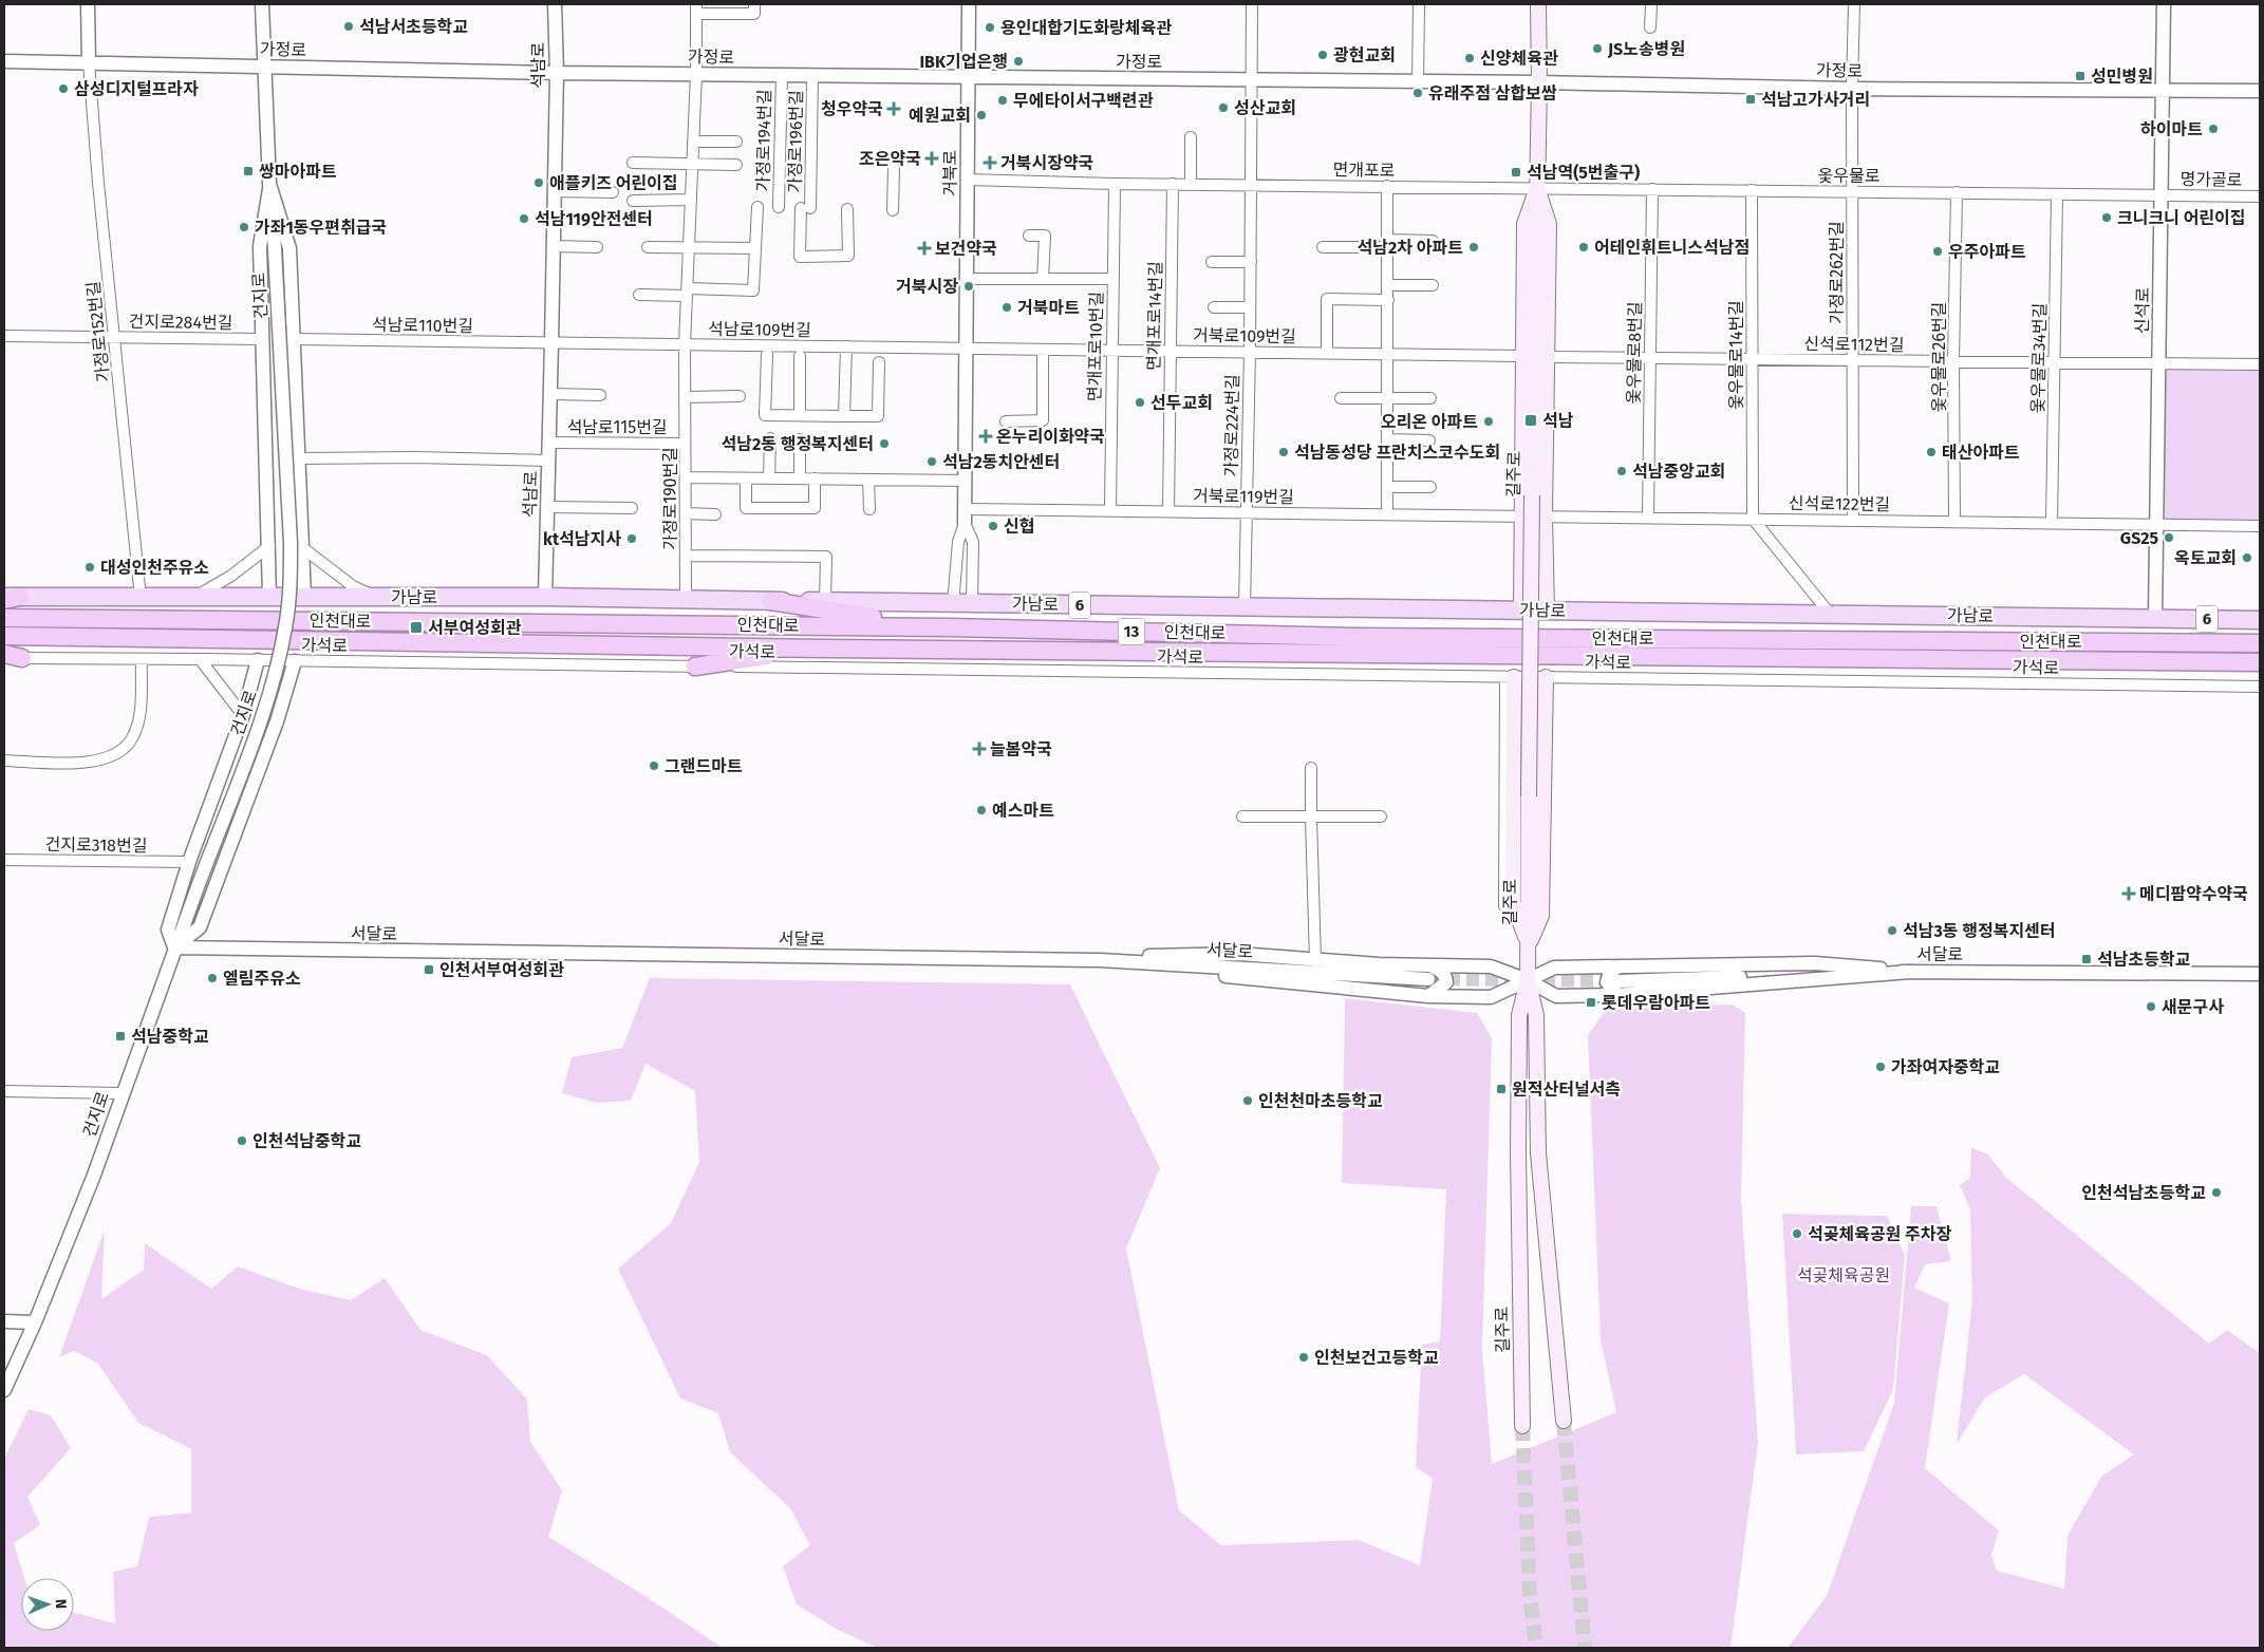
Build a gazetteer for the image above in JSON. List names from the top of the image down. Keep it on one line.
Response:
{"streets":{"highway":["인천대로","13"],"main road":["길주로","가남로","6"],"street":["가정로","석남로","가정로194번길","가정로196번길","면개포로","거북로","옻우물로","명가골로","가정로262번길","건지로","신석로","면개포로14번길","건지로284번길","석남로110번길","석남로109번길","가정로152번길","거북로109번길","신석로112번길","면개포로10번길","옻우물로8번길","옻우물로14번길","옻우물로26번길","옻우물로34번길","가정로224번길","석남로115번길","거북로119번길","가정로190번길","신석로122번길","가석로","건지로318번길","서달로"]},"crossings":[["가정로","석남로"],["가정로","가정로194번길"],["가정로","가정로196번길"],["가정로","거북로"],["가정로","가정로262번길"],["가정로","건지로"],["가정로","신석로"],["가정로","가정로152번길"],["가정로","가정로224번길"],["가정로","길주로"],["가정로","가정로190번길"],["석남로","석남로110번길"],["석남로","석남로109번길"],["석남로","석남로115번길"],["석남로","가남로"],["면개포로","거북로"],["면개포로","옻우물로"],["면개포로","면개포로14번길"],["면개포로","면개포로10번길"],["면개포로","가정로224번길"],["면개포로","길주로"],["거북로","석남로109번길"],["거북로","거북로109번길"],["거북로","거북로119번길"],["옻우물로","명가골로"],["옻우물로","가정로262번길"],["옻우물로","신석로"],["옻우물로","옻우물로8번길"],["옻우물로","옻우물로14번길"],["옻우물로","옻우물로26번길"],["옻우물로","옻우물로34번길"],["옻우물로","길주로"],["명가골로","신석로"],["가정로262번길","신석로112번길"],["가정로262번길","신석로122번길"],["건지로","서달로"],["신석로","신석로112번길"],["신석로","신석로122번길"],["신석로","가남로"],["면개포로14번길","거북로109번길"],["면개포로14번길","거북로119번길"],["건지로284번길","가정로152번길"],["석남로110번길","석남로109번길"],["석남로109번길","거북로109번길"],["석남로109번길","가정로190번길"],["가정로152번길","가남로"],["거북로109번길","면개포로10번길"],["거북로109번길","가정로224번길"],["신석로112번길","옻우물로8번길"],["신석로112번길","옻우물로14번길"],["신석로112번길","옻우물로26번길"],["신석로112번길","옻우물로34번길"],["면개포로10번길","거북로119번길"],["옻우물로8번길","신석로122번길"],["옻우물로14번길","신석로122번길"],["옻우물로26번길","신석로122번길"],["옻우물로34번길","신석로122번길"],["가정로224번길","거북로119번길"],["가정로224번길","가남로"],["석남로115번길","가정로190번길"],["길주로","가석로"],["길주로","서달로"],["거북로119번길","신석로122번길"],["가정로190번길","가남로"]],"parks":["석곶체육공원"],"places":{"other":["석남서초등학교","용인대합기도화랑체육관","JS노송병원","광현교회","신양체육관","IBK기업은행","삼성디지털프라자","유래주점 삼합보쌈","무에타이서구백련관","성산교회","예원교회","하이마트","애플키즈 어린이집","크니크니 어린이집","석남119안전센터","가좌1동우편취급국","석남2차 아파트","어테인휘트니스석남점","우주아파트","거북시장","거북마트","선두교회","오리온 아파트","석남2동 행정복지센터","석남동성당 프란치스코수도회","태산아파트","석남2동치안센터","석남중앙교회","신협","GS25","kt석남지사","옥토교회","대성인천주유소","그랜드마트","예스마트","석남3동 행정복지센터","엘림주유소","새문구사","가좌여자중학교","인천천마초등학교","인천석남중학교","인천석남초등학교","석곶체육공원 주차장","인천보건고등학교"],"transit":["성민병원","석남고가사거리","쌍마아파트","석남역(5번출구)","석남","서부여성회관","석남초등학교","인천서부여성회관","롯데우람아파트","석남중학교","원적산터널서측"],"health":["청우약국","조은약국","거북시장약국","보건약국","온누리이화약국","늘봄약국","메디팜약수약국"]},"north":"right"}
